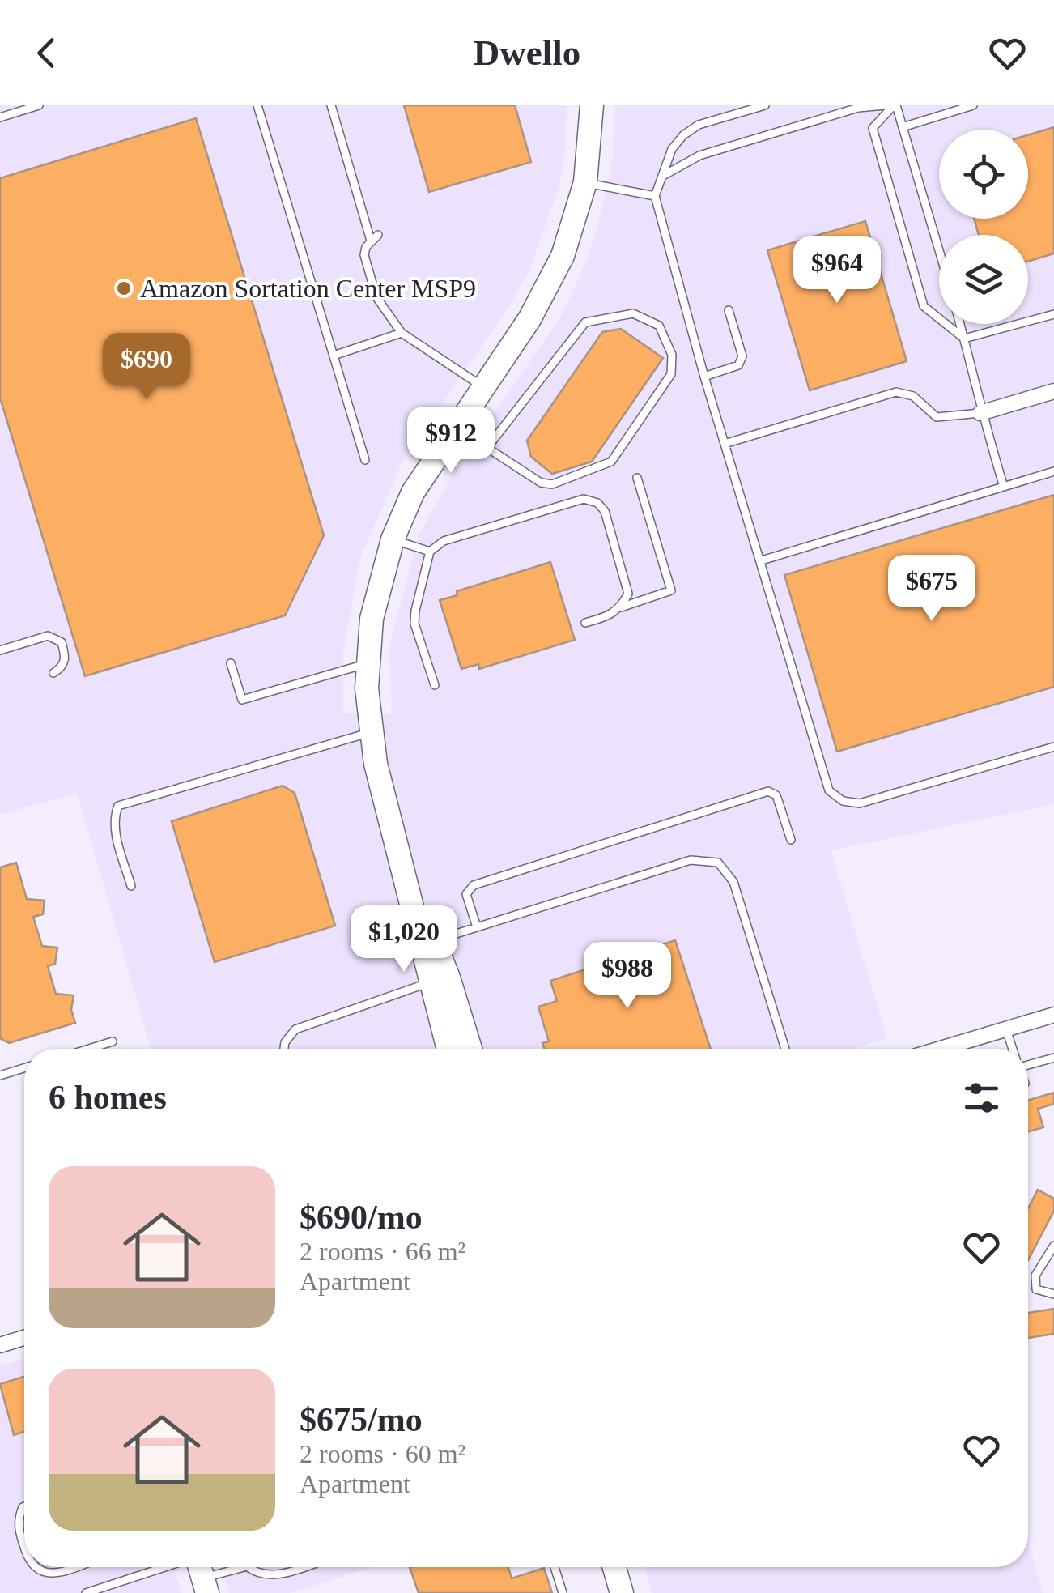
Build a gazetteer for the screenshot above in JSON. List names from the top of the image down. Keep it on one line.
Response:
{"places":["Amazon Sortation Center MSP9"],"page":{"header":"Dwello","price":["$964","$690","$912","$675","$1,020","$988"],"heading":"6 homes","list":[{"name":"$690/mo","note":"2 rooms · 66 m² · Apartment"},{"name":"$675/mo","note":"2 rooms · 60 m² · Apartment"}]}}
